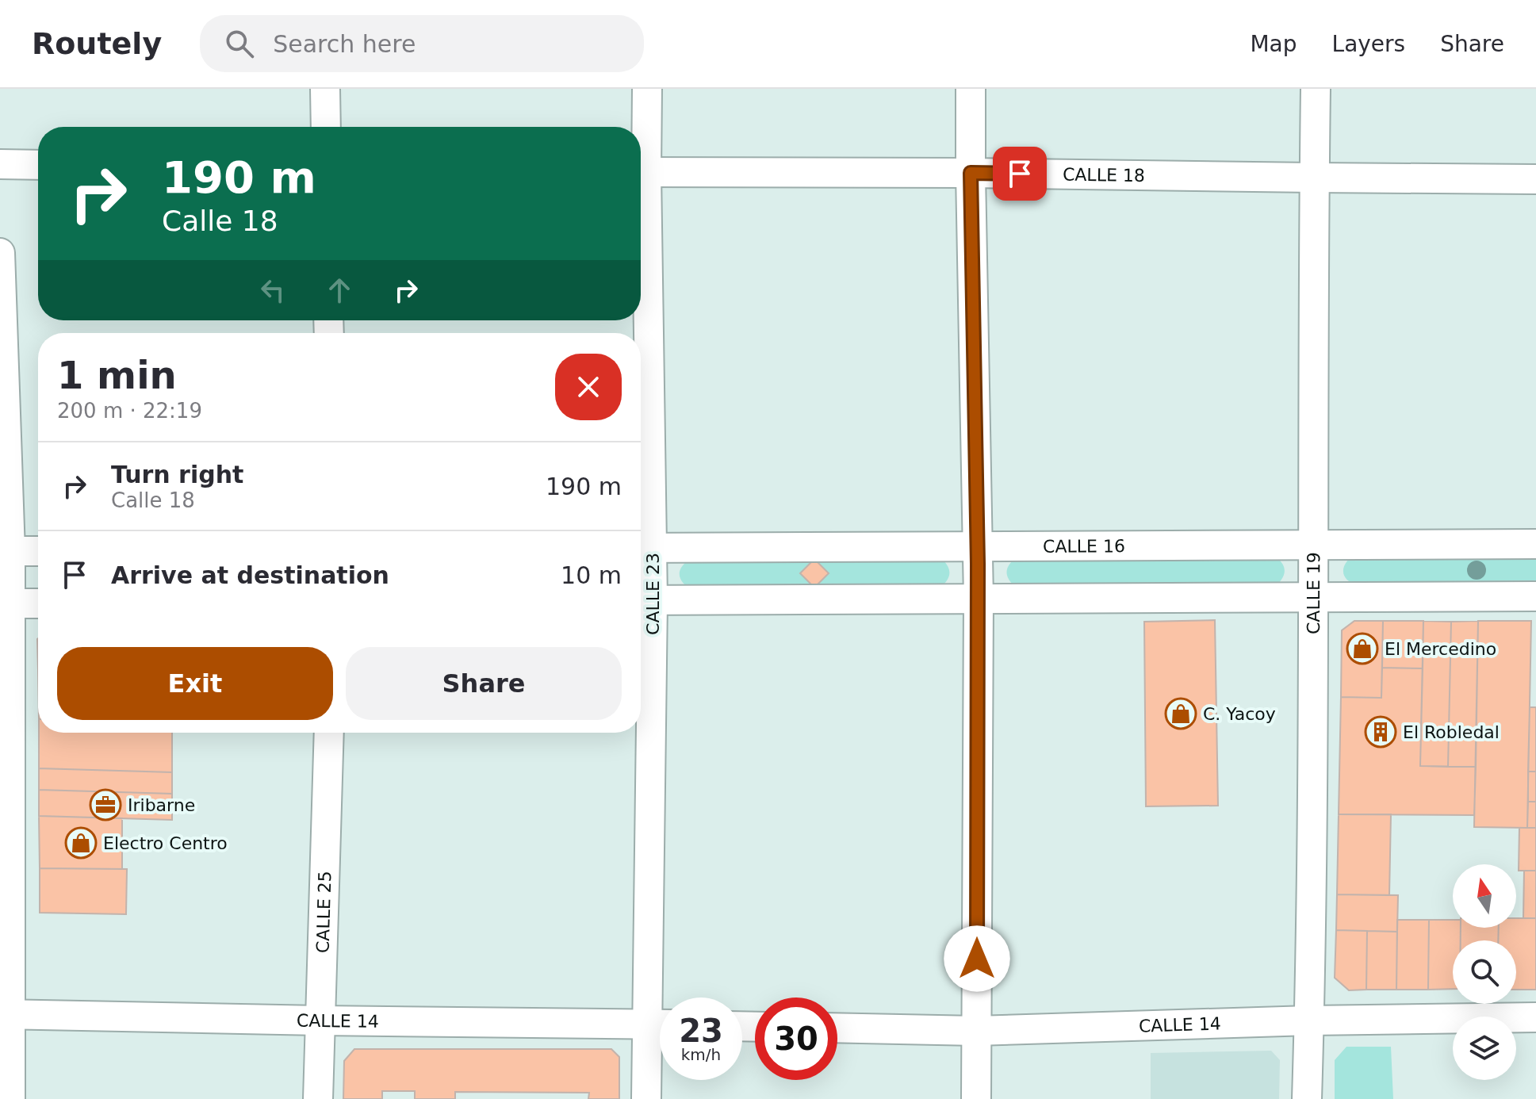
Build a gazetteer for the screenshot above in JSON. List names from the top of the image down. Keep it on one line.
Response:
{"streets":{"street":["CALLE 18","CALLE 16","CALLE 23","CALLE 19","CALLE 25","CALLE 14"]},"crossings":[["CALLE 18","CALLE 19"],["CALLE 16","CALLE 23"],["CALLE 16","CALLE 19"],["CALLE 19","CALLE 14"],["CALLE 25","CALLE 14"]],"places":{"shop":["El Mercedino","C. Yacoy","Electro Centro"],"building":["El Robledal"],"office":["Iribarne"]},"north":"top","page":{"header":"Routely","search":"Search here","nav":["Map","Layers","Share"],"turn":["190 m","Calle 18"],"heading":["1 min","200 m · 22:19"],"list":[{"name":"Turn right","note":"Calle 18","value":"190 m"},{"name":"Arrive at destination","value":"10 m"}],"buttons":["Exit","Share"],"speed":"23 km/h","limit":"30"}}
